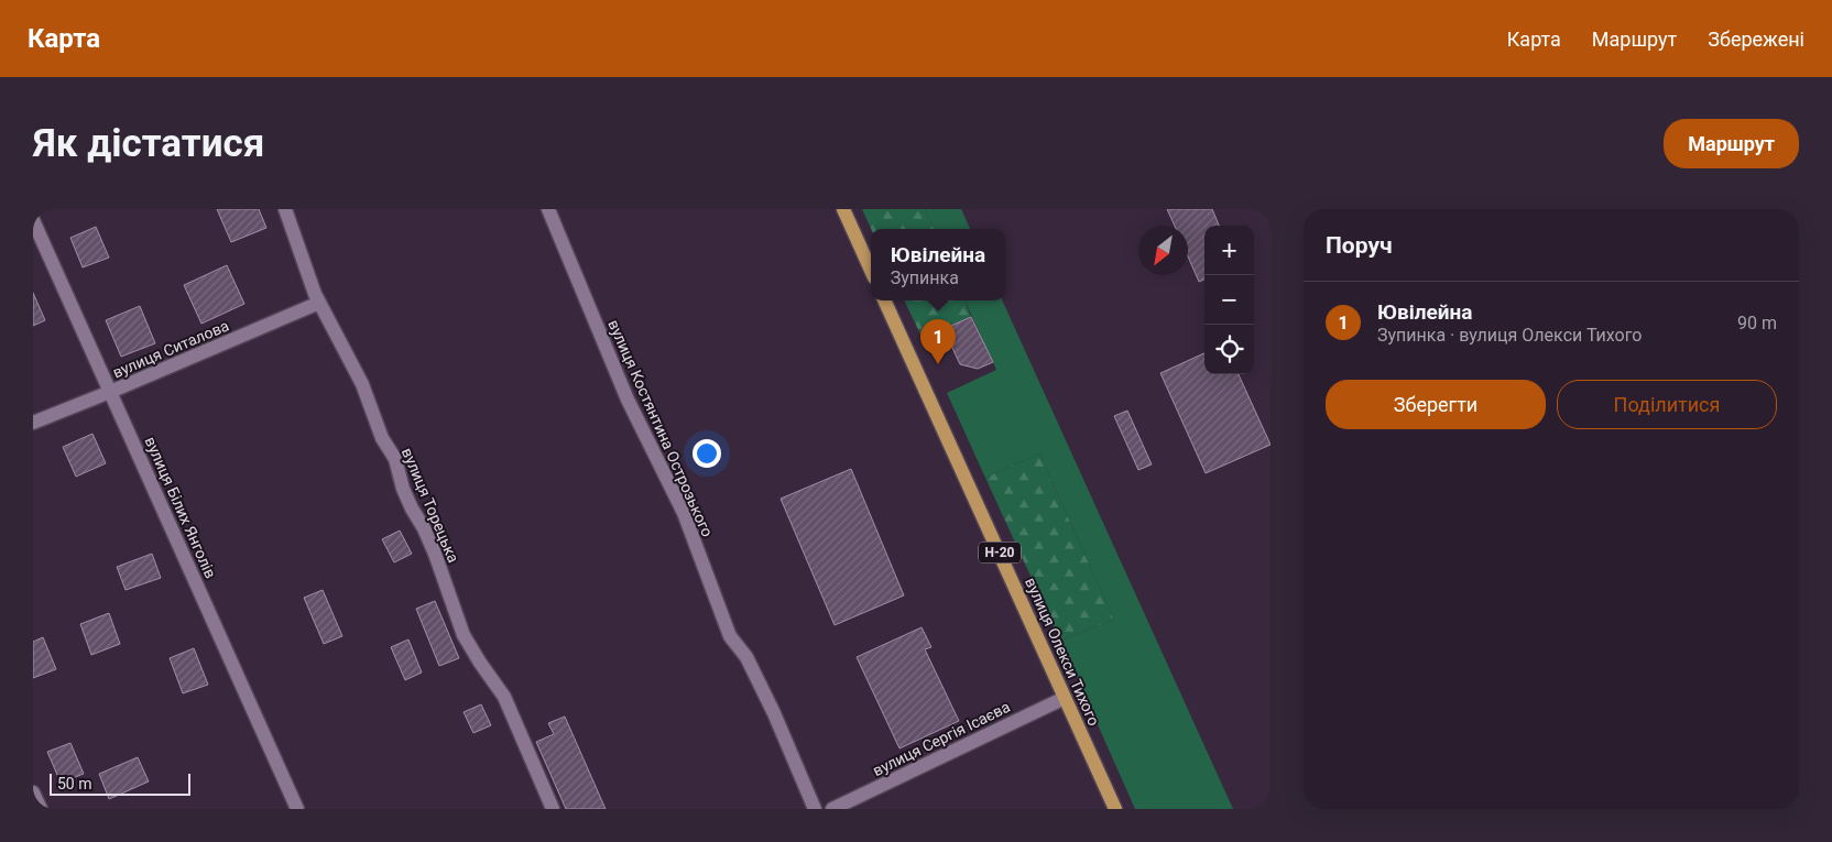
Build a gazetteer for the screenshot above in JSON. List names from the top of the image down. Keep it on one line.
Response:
{"streets":{"main road":["Н-20","вулиця Олекси Тихого"],"street":["вулиця Ситалова","вулиця Костянтина Острозького","вулиця Торецька","вулиця Білих Янголів","вулиця Сергія Ісаєва"]},"crossings":[["вулиця Ситалова","вулиця Торецька"],["вулиця Ситалова","вулиця Білих Янголів"],["вулиця Олекси Тихого","вулиця Сергія Ісаєва"]],"scale_bar":"50 m","north":"bottom left","page":{"header":"Карта","nav":["Карта","Маршрут","Збережені"],"buttons":["Маршрут",["Зберегти","Поділитися"]],"title":"Як дістатися","heading":"Поруч","map_buttons":["+","−"],"popup":["Ювілейна","Зупинка"],"list":[{"mark":"1","name":"Ювілейна","note":"Зупинка · вулиця Олекси Тихого","value":"90 m"}],"pins":"1","scale":"50 m"}}
